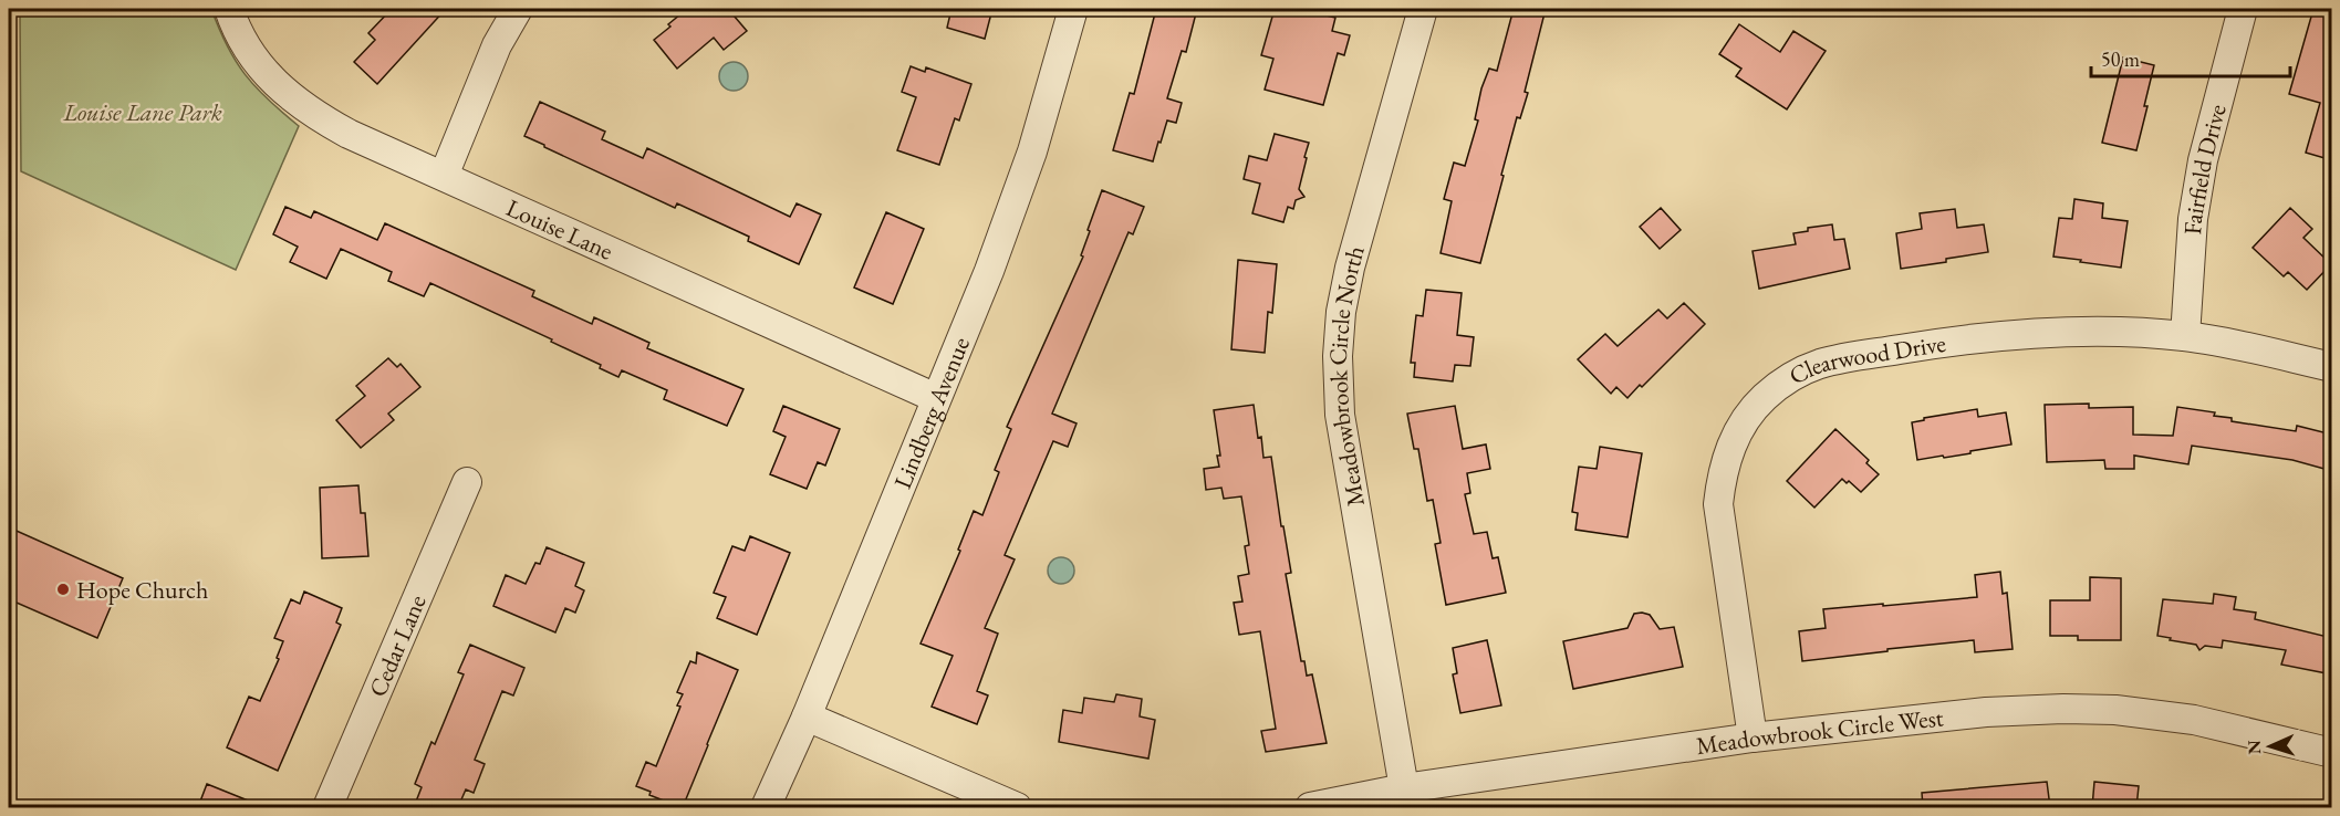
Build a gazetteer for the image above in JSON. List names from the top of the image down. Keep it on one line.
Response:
{"streets":{"street":["Fairfield Drive","Louise Lane","Clearwood Drive","Meadowbrook Circle North","Lindberg Avenue","Cedar Lane","Meadowbrook Circle West"]},"crossings":[["Fairfield Drive","Clearwood Drive"],["Louise Lane","Lindberg Avenue"],["Clearwood Drive","Meadowbrook Circle West"],["Meadowbrook Circle North","Meadowbrook Circle West"]],"parks":["Louise Lane Park"],"places":["Hope Church"],"scale_bar":"50 m","north":"left"}
